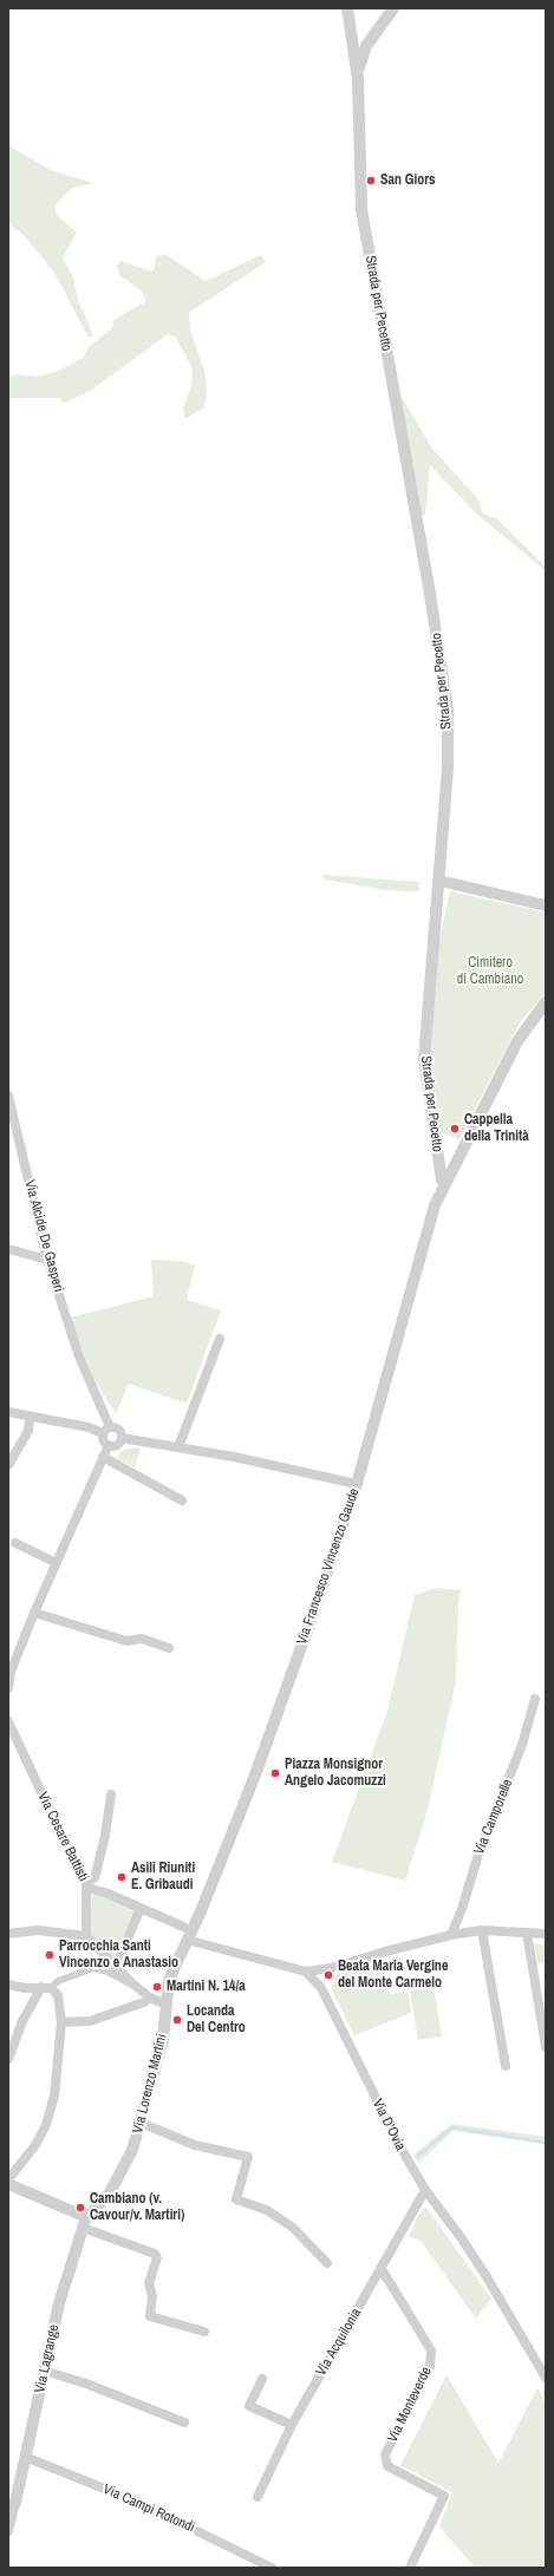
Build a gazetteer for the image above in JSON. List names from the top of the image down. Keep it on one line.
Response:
{"streets":{"street":["Strada per Pecetto","Via Alcide De Gasperi","Via Francesco Vincenzo Gaude","Via Camporelle","Via Cesare Battisti","Via Lorenzo Martini","Via D'Ovia","Via Acquilonia","Via Lagrange","Via Monteverde","Via Campi Rotondi"]},"crossings":[["Strada per Pecetto","Via Francesco Vincenzo Gaude"],["Via Francesco Vincenzo Gaude","Via Lorenzo Martini"],["Via Lorenzo Martini","Via Lagrange"],["Via D'Ovia","Via Acquilonia"],["Via Acquilonia","Via Monteverde"],["Via Lagrange","Via Campi Rotondi"]],"parks":["Cimitero di Cambiano"],"places":["San Giors","Cappella della Trinità","Piazza Monsignor Angelo Jacomuzzi","Asili Riuniti E. Gribaudi","Parrocchia Santi Vincenzo e Anastasio","Beata Maria Vergine del Monte Carmelo","Martini N. 14/a","Locanda Del Centro","Cambiano (v. Cavour/v. Martiri)"]}
